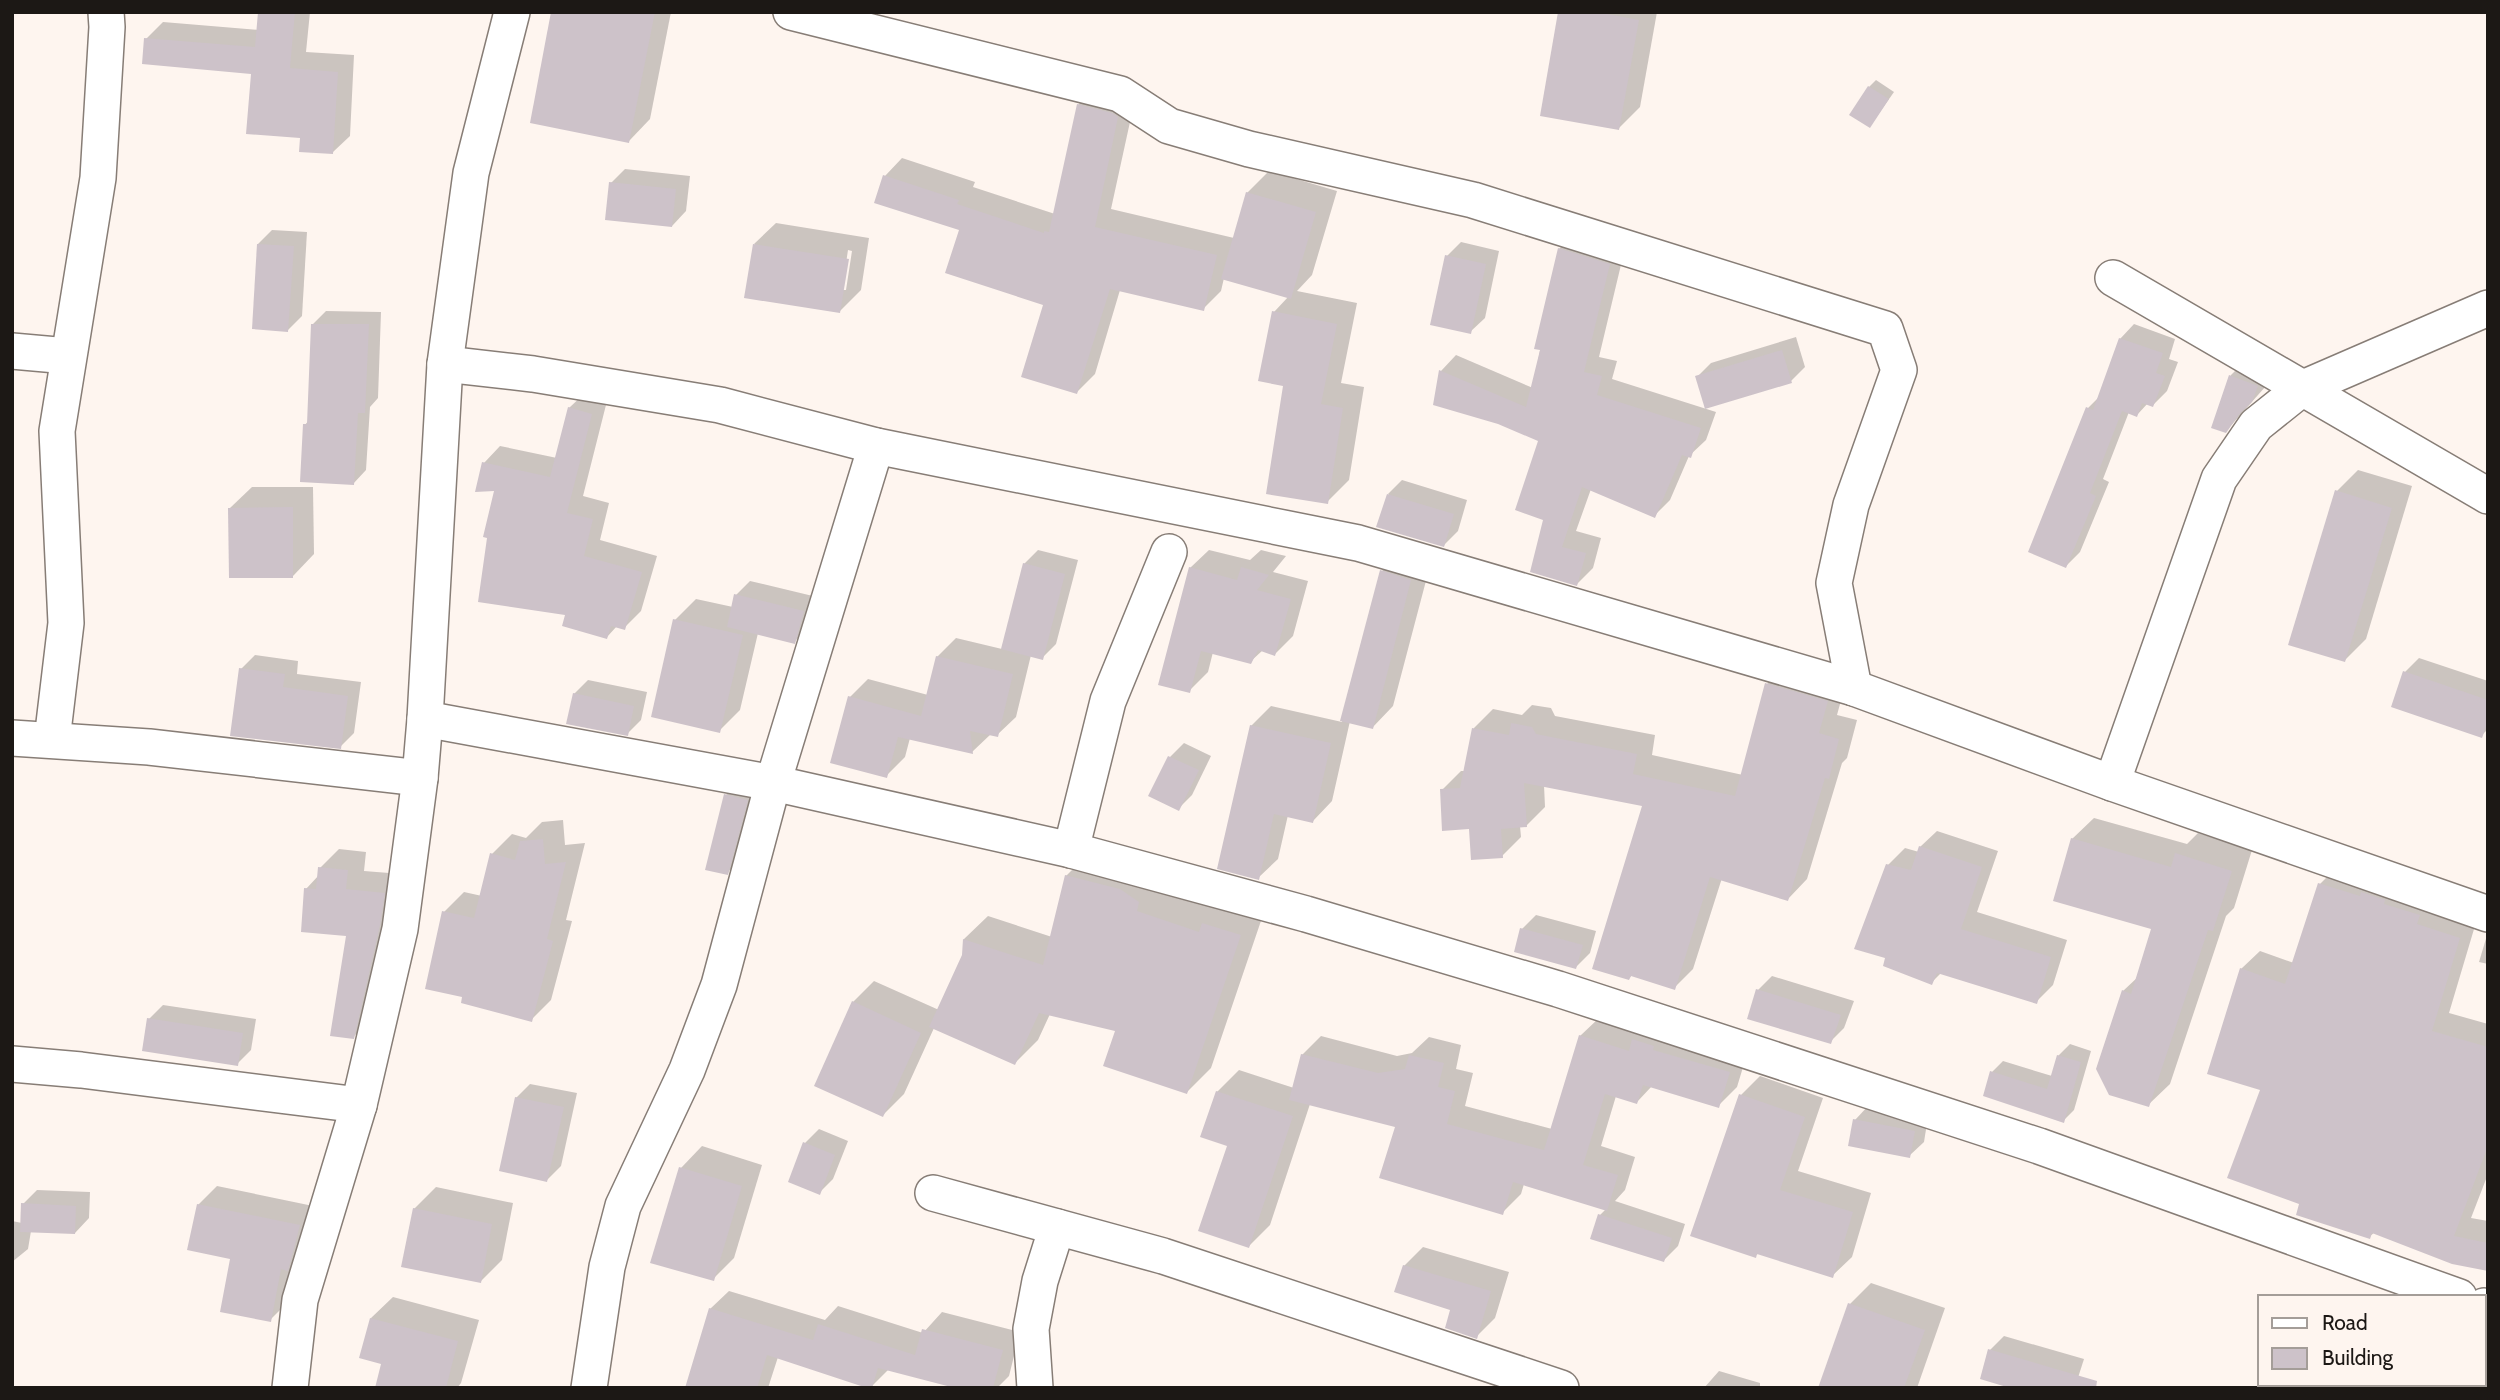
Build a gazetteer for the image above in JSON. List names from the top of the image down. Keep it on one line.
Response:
{"legend":["Road","Building"]}
